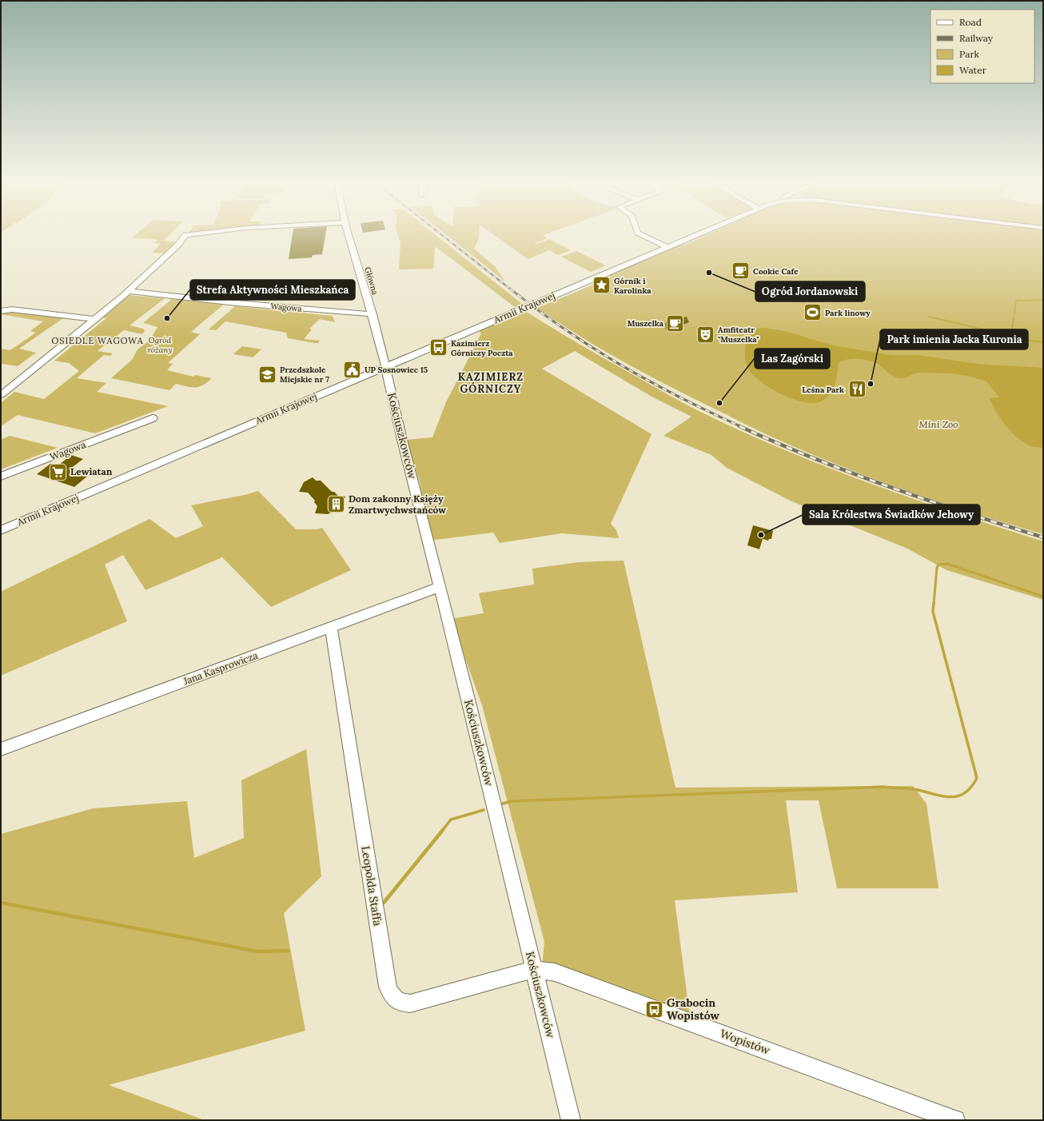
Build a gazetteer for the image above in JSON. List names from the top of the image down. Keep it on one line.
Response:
{"streets":{"street":["Główna","Wagowa","Armii Krajowej","Kościuszkowców","Jana Kasprowicza","Leopolda Staffa","Wopistów"]},"crossings":[["Główna","Wagowa"],["Główna","Armii Krajowej"],["Główna","Kościuszkowców"],["Armii Krajowej","Kościuszkowców"],["Kościuszkowców","Jana Kasprowicza"],["Kościuszkowców","Leopolda Staffa"],["Kościuszkowców","Wopistów"],["Jana Kasprowicza","Leopolda Staffa"],["Leopolda Staffa","Wopistów"]],"districts":["OSIEDLE WAGOWA","KAZIMIERZ GÓRNICZY"],"parks":["Ogród różany","Mini Zoo"],"places":{"cafe":["Cookie Cafe","Muszelka"],"other":["Ogród Jordanowski","Strefa Aktywności Mieszkańca","Park imienia Jacka Kuronia","Las Zagórski","Sala Królestwa Świadków Jehowy"],"place":["Górnik i Karolinka"],"sports":["Park linowy"],"theatre":["Amfiteatr \"Muszelka\""],"bus stop":["Kazimierz Górniczy Poczta","Grabocin Wopistów"],"public building":["UP Sosnowiec 15"],"school or university":["Przedszkole Miejskie nr 7"],"restaurant":["Leśna Park"],"supermarket":["Lewiatan"],"building":["Dom zakonny Księży Zmartwychwstańców"]},"legend":["Road","Railway","Park","Water"]}
